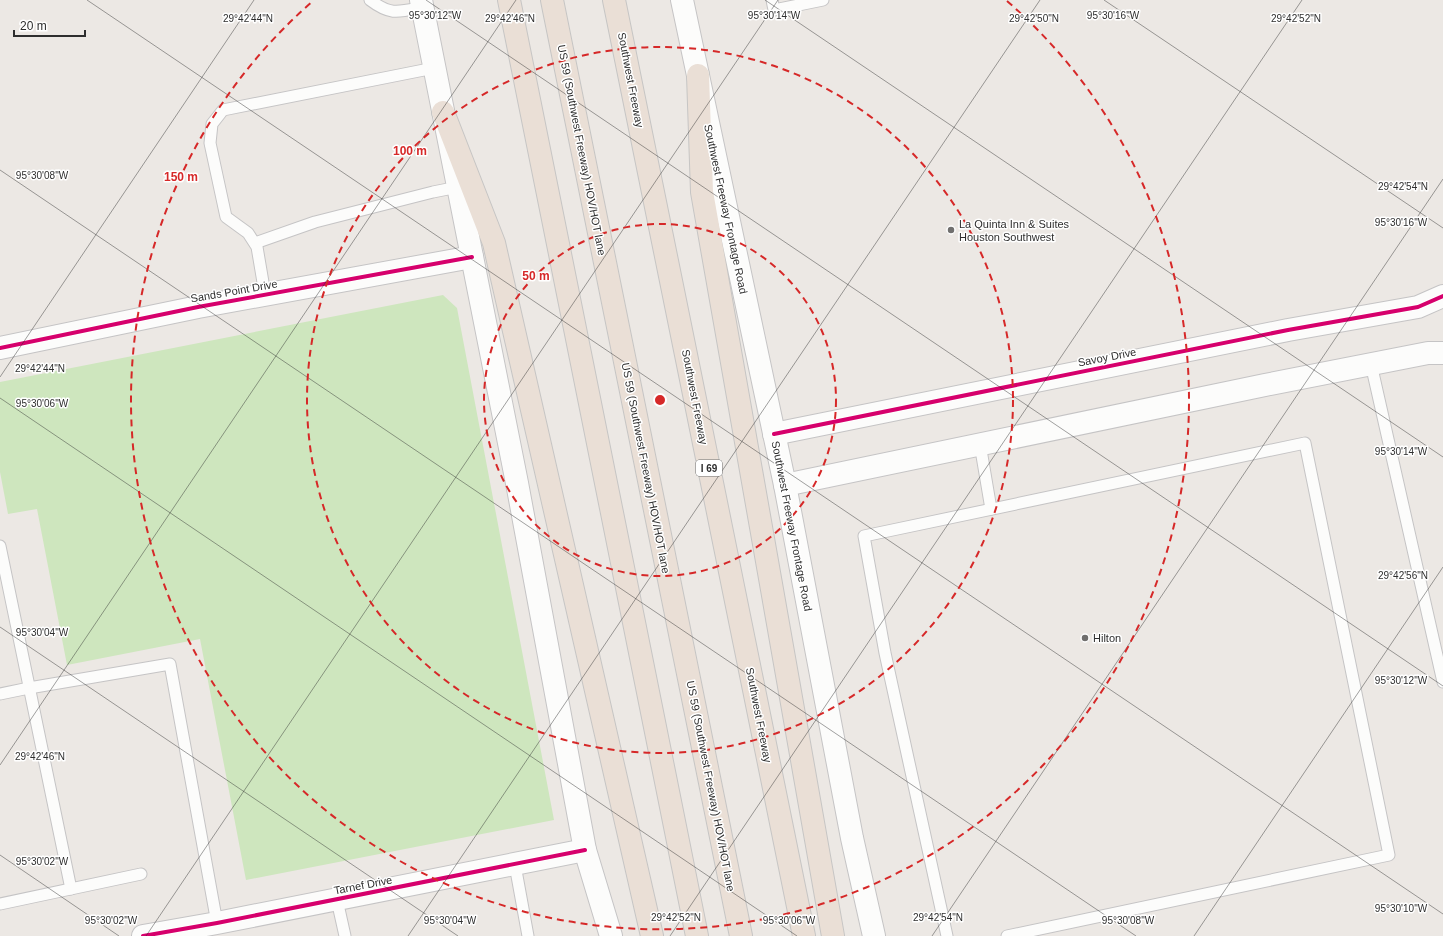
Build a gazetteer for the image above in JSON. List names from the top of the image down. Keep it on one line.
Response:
{"streets":{"highway":["Southwest Freeway","US 59 (Southwest Freeway) HOV/HOT lane","I 69"],"street":["Southwest Freeway Frontage Road","Sands Point Drive","Savoy Drive","Tarnef Drive"]},"crossings":[["Southwest Freeway Frontage Road","Savoy Drive"]],"places":["La Quinta Inn & Suites Houston Southwest","Hilton"],"scale_bar":"20 m","coordinates":["95°30'12\"W","95°30'14\"W","95°30'16\"W","29°42'44\"N","29°42'46\"N","29°42'50\"N","29°42'52\"N","95°30'08\"W","29°42'54\"N","95°30'06\"W","29°42'56\"N","95°30'04\"W","95°30'02\"W","95°30'10\"W"],"rings":["100 m","150 m","50 m"]}
